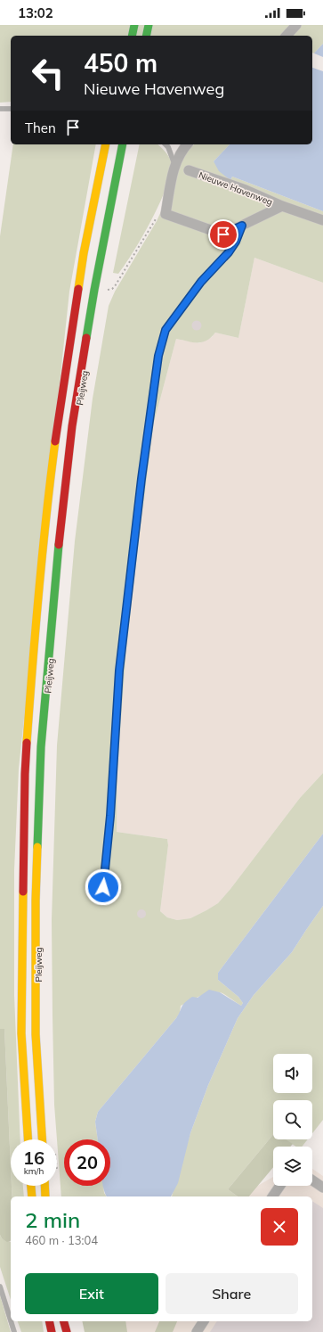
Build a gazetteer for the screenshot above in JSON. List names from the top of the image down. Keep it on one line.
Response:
{"streets":{"highway":["Pleijweg"],"street":["Nieuwe Havenweg"]},"page":{"status":"13:02","turn":["450 m","Nieuwe Havenweg"],"then":"Then","speed":"16 km/h","limit":"20","heading":["2 min","460 m · 13:04"],"buttons":["Exit","Share"]}}
